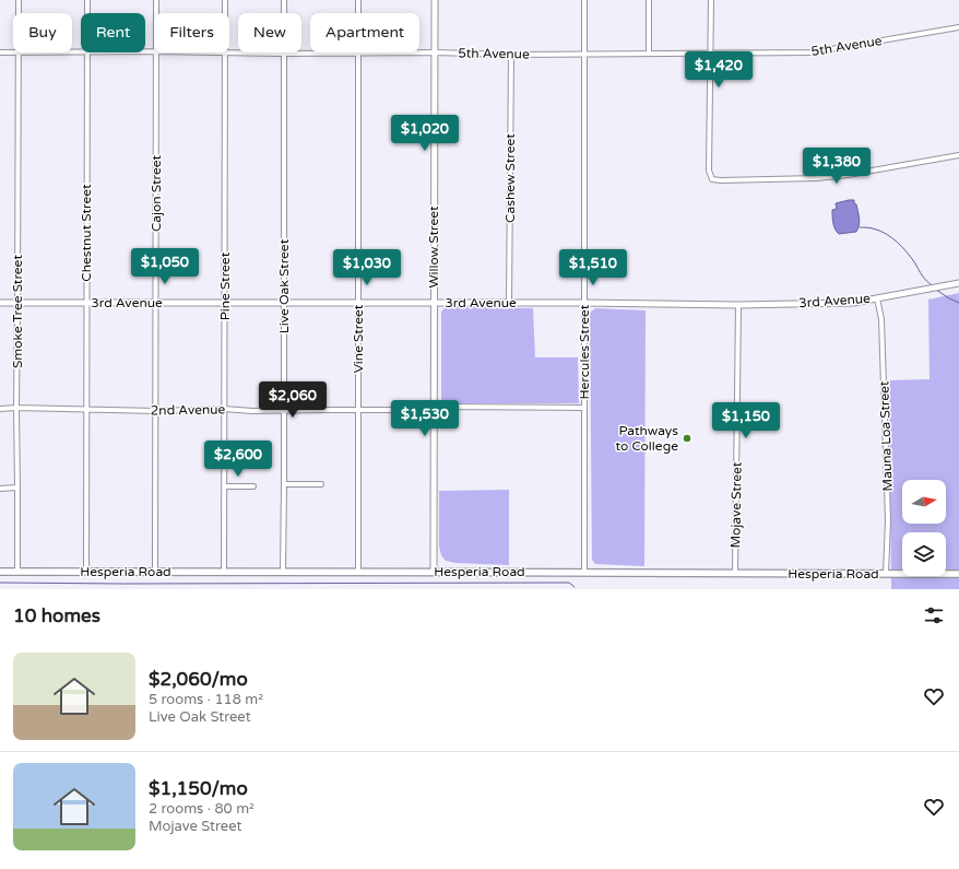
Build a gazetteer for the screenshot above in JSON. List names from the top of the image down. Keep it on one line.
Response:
{"streets":{"main road":["Hesperia Road"],"street":["5th Avenue","Cashew Street","Cajon Street","Chestnut Street","Willow Street","Pine Street","Live Oak Street","3rd Avenue","Smoke Tree Street","Vine Street","Hercules Street","2nd Avenue","Mauna Loa Street","Mojave Street"]},"crossings":[["5th Avenue","Cashew Street"],["5th Avenue","Willow Street"],["5th Avenue","Pine Street"],["5th Avenue","Live Oak Street"],["5th Avenue","Vine Street"],["5th Avenue","Hercules Street"],["Cashew Street","3rd Avenue"],["Cajon Street","3rd Avenue"],["Cajon Street","2nd Avenue"],["Cajon Street","Hesperia Road"],["Chestnut Street","3rd Avenue"],["Chestnut Street","2nd Avenue"],["Chestnut Street","Hesperia Road"],["Willow Street","3rd Avenue"],["Willow Street","2nd Avenue"],["Willow Street","Hesperia Road"],["Pine Street","3rd Avenue"],["Pine Street","2nd Avenue"],["Pine Street","Hesperia Road"],["Live Oak Street","3rd Avenue"],["Live Oak Street","2nd Avenue"],["Live Oak Street","Hesperia Road"],["3rd Avenue","Smoke Tree Street"],["3rd Avenue","Vine Street"],["3rd Avenue","Hercules Street"],["3rd Avenue","Mauna Loa Street"],["3rd Avenue","Mojave Street"],["Smoke Tree Street","2nd Avenue"],["Smoke Tree Street","Hesperia Road"],["Vine Street","2nd Avenue"],["Vine Street","Hesperia Road"],["Hercules Street","2nd Avenue"],["Hercules Street","Hesperia Road"],["Mauna Loa Street","Hesperia Road"],["Mojave Street","Hesperia Road"]],"places":["Pathways to College"],"north":"right","page":{"chip":["Buy","Rent","Filters","New","Apartment"],"price":["$1,420","$1,020","$1,380","$1,050","$1,030","$1,510","$2,060","$1,530","$1,150","$2,600"],"heading":"10 homes","list":[{"name":"$2,060/mo","note":"5 rooms · 118 m² · Live Oak Street"},{"name":"$1,150/mo","note":"2 rooms · 80 m² · Mojave Street"}]}}
